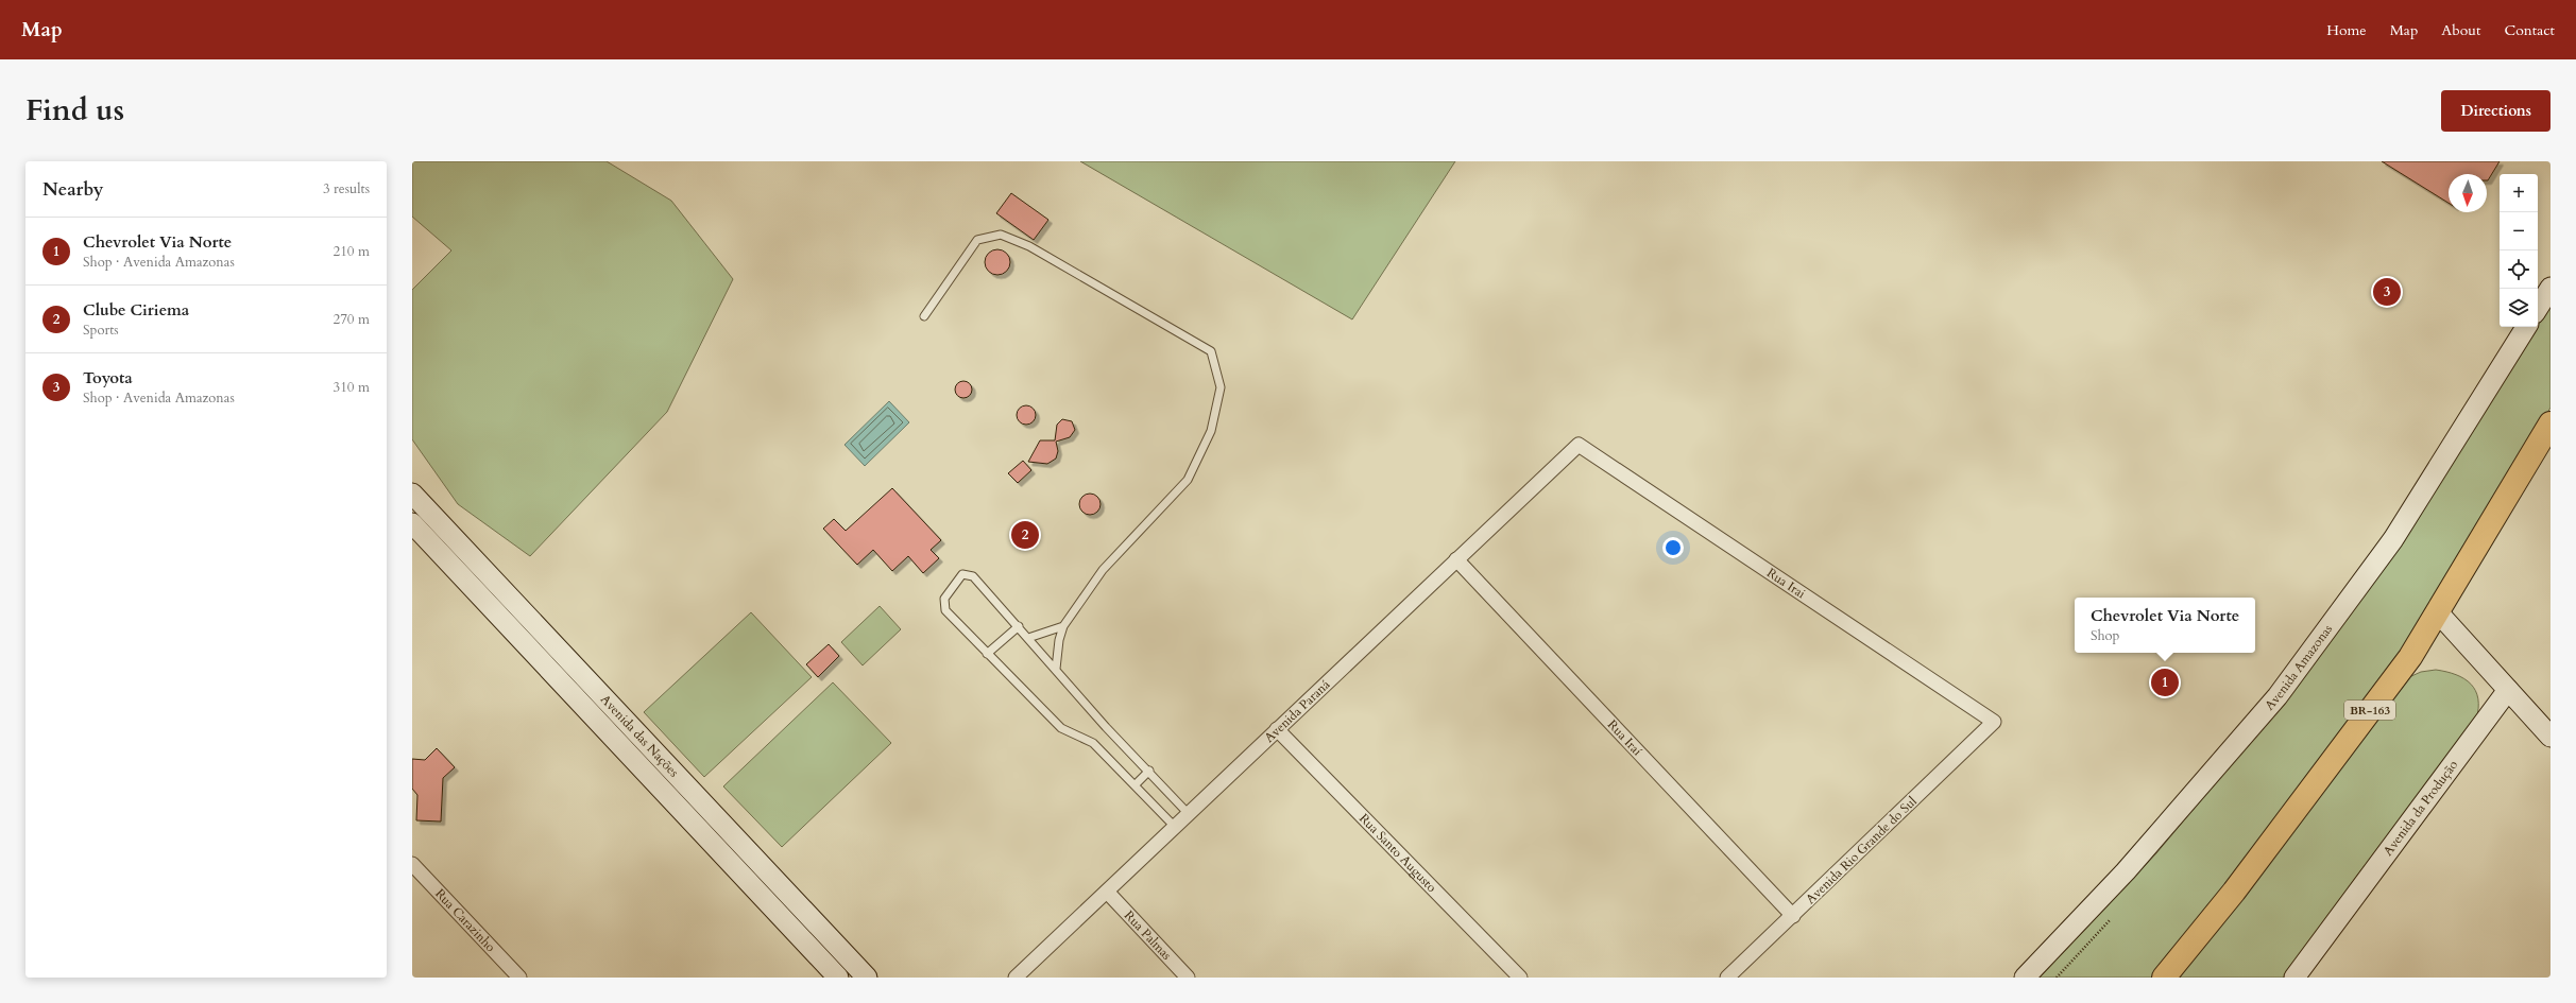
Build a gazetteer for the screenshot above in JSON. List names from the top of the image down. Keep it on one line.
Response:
{"streets":{"highway":["BR-163"],"street":["Rua Irai","Avenida Amazonas","Avenida Paraná","Avenida das Nações","Rua Iraí","Avenida da Produção","Avenida Rio Grande do Sul","Rua Santo Augusto","Rua Carazinho","Rua Palmas"]},"crossings":[["Rua Irai","Avenida Paraná"],["Rua Irai","Avenida Rio Grande do Sul"],["Avenida Paraná","Rua Iraí"],["Avenida Paraná","Rua Santo Augusto"],["Avenida Paraná","Rua Palmas"],["Rua Iraí","Avenida Rio Grande do Sul"]],"north":"bottom","page":{"header":"Map","nav":["Home","Map","About","Contact"],"title":"Find us","buttons":"Directions","heading":["Nearby","3 results"],"map_buttons":["+","−"],"list":[{"mark":"1","name":"Chevrolet Via Norte","note":"Shop · Avenida Amazonas","value":"210 m"},{"mark":"2","name":"Clube Ciriema","note":"Sports","value":"270 m"},{"mark":"3","name":"Toyota","note":"Shop · Avenida Amazonas","value":"310 m"}],"pins":["3","2","1"],"popup":["Chevrolet Via Norte","Shop"]}}
